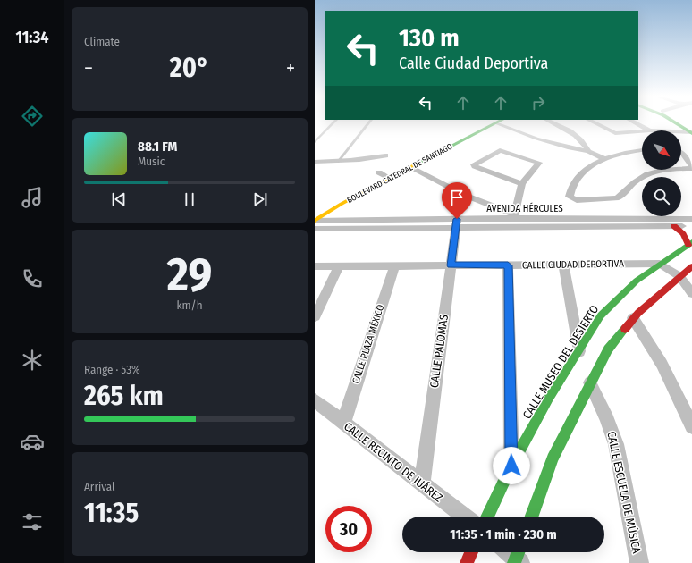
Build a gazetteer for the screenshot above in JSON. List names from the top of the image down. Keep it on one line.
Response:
{"streets":{"street":["BOULEVARD CATEDRAL DE SANTIAGO","AVENIDA HÉRCULES","CALLE CIUDAD DEPORTIVA","CALLE PLAZA MÉXICO","CALLE PALOMAS","CALLE MUSEO DEL DESIERTO","CALLE RECINTO DE JUÁREZ","CALLE ESCUELA DE MÚSICA"]},"crossings":[["BOULEVARD CATEDRAL DE SANTIAGO","AVENIDA HÉRCULES"],["AVENIDA HÉRCULES","CALLE PALOMAS"],["CALLE CIUDAD DEPORTIVA","CALLE PLAZA MÉXICO"],["CALLE CIUDAD DEPORTIVA","CALLE PALOMAS"],["CALLE CIUDAD DEPORTIVA","CALLE MUSEO DEL DESIERTO"],["CALLE PLAZA MÉXICO","CALLE RECINTO DE JUÁREZ"],["CALLE PALOMAS","CALLE RECINTO DE JUÁREZ"]],"north":"bottom right","page":{"tabs":"11:34","tile":["Climate",["29","km/h"],["Range · 53%","265 km"],["Arrival","11:35"]],"turn":["130 m","Calle Ciudad Deportiva"],"heat":["−","20°","+"],"song":["88.1 FM","Music"],"limit":"30","trip":"11:35 · 1 min · 230 m"}}
